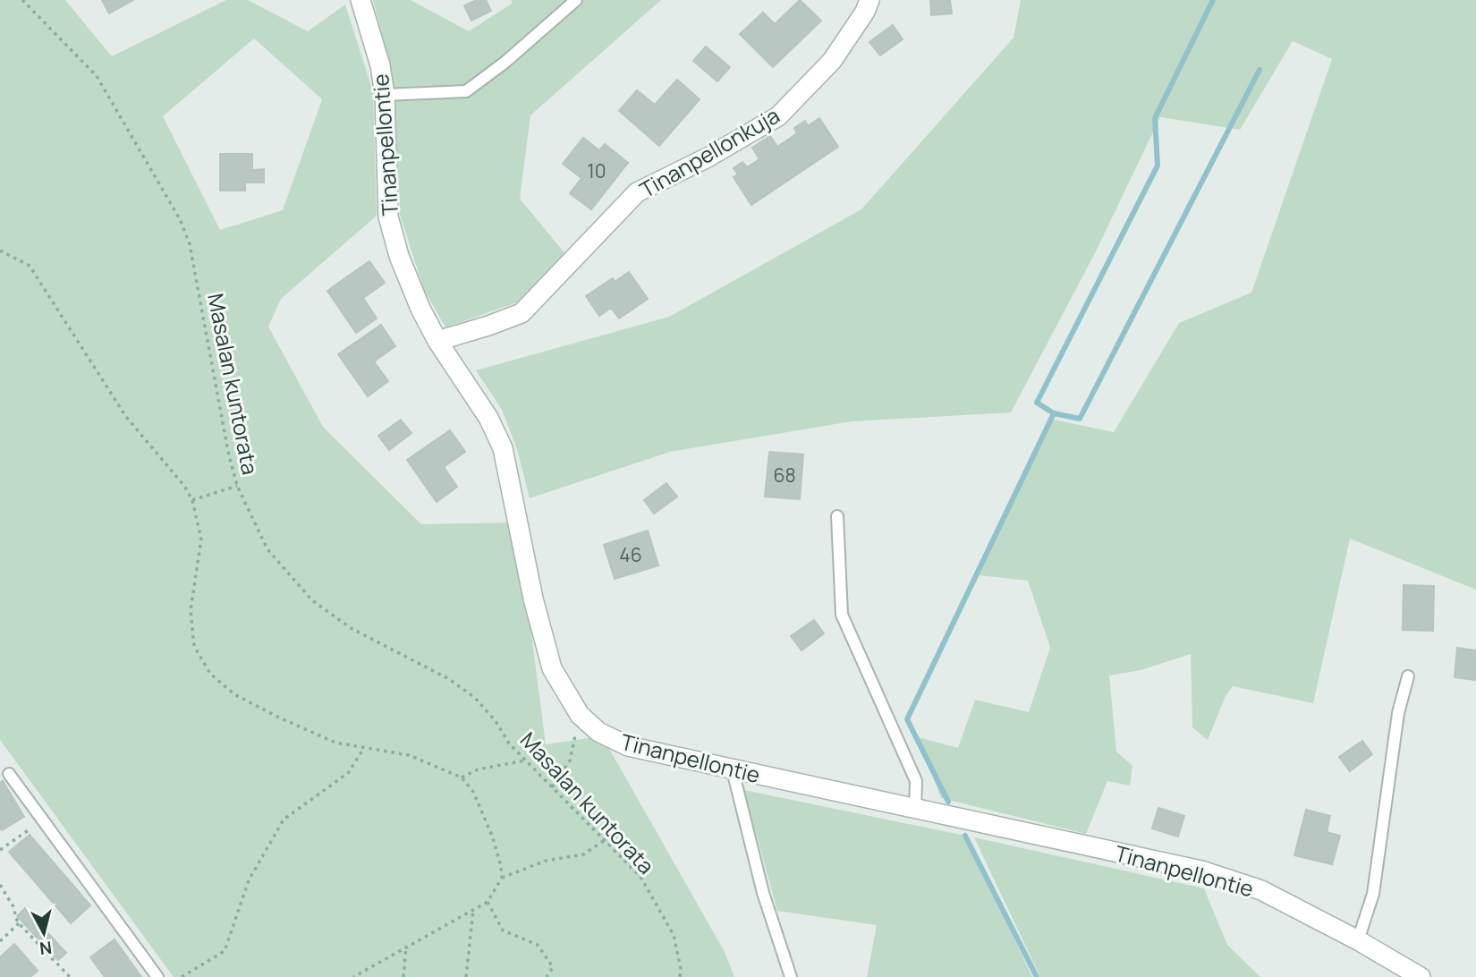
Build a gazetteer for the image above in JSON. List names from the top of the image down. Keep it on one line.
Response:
{"streets":{"street":["Tinanpellontie","Tinanpellonkuja"],"path":["Masalan kuntorata"]},"crossings":[["Tinanpellontie","Tinanpellonkuja"]],"house_numbers":["10","68","46"],"north":"bottom"}
